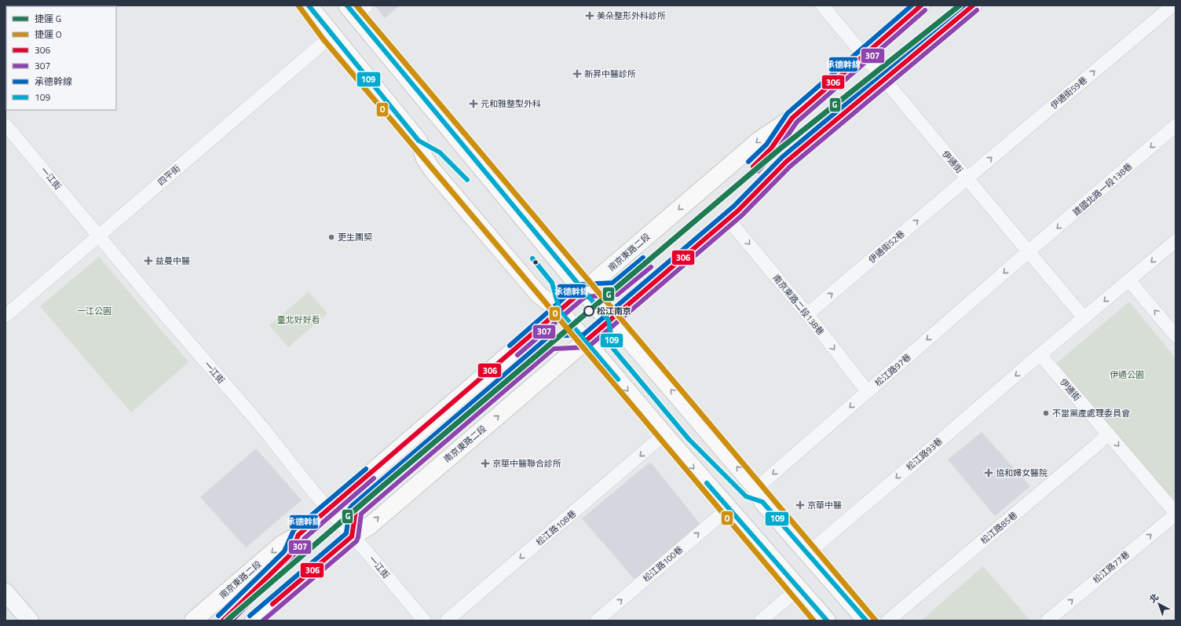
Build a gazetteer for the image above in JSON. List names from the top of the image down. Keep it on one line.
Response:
{"streets":{"main road":["南京東路二段"],"street":["伊通街59巷","伊通街","四平街","一江街","建國北路一段138巷","伊通街52巷","南京東路二段138巷","松江路97巷","松江路93巷","松江路108巷","松江路85巷","松江路100巷","松江路77巷"]},"crossings":[["伊通街59巷","伊通街"],["伊通街59巷","伊通街52巷"],["伊通街","建國北路一段138巷"],["伊通街","伊通街52巷"],["伊通街","南京東路二段"],["伊通街","松江路97巷"],["伊通街","松江路93巷"],["伊通街","松江路85巷"],["伊通街","松江路77巷"],["四平街","一江街"],["一江街","南京東路二段"],["建國北路一段138巷","松江路97巷"],["伊通街52巷","南京東路二段138巷"],["南京東路二段","南京東路二段138巷"],["南京東路二段138巷","松江路97巷"]],"one_way":["伊通街59巷","伊通街52巷","南京東路二段138巷","松江路97巷","松江路93巷","松江路108巷","松江路100巷","松江路77巷"],"parks":["一江公園","臺北好好看","伊通公園"],"places":{"health":["美朵整形外科診所","新昇中醫診所","元和雅整型外科","益曼中醫","京華中醫聯合診所","協和婦女醫院","京華中醫"],"other":["更生團契","松江南京","不當黨產處理委員會"]},"lines":["metro line G","metro line O","transit line 306","transit line 承德幹線","transit line 109","transit line 307"],"legend":["捷運 G","捷運 O","306","307","承德幹線","109"],"north":"top left"}
